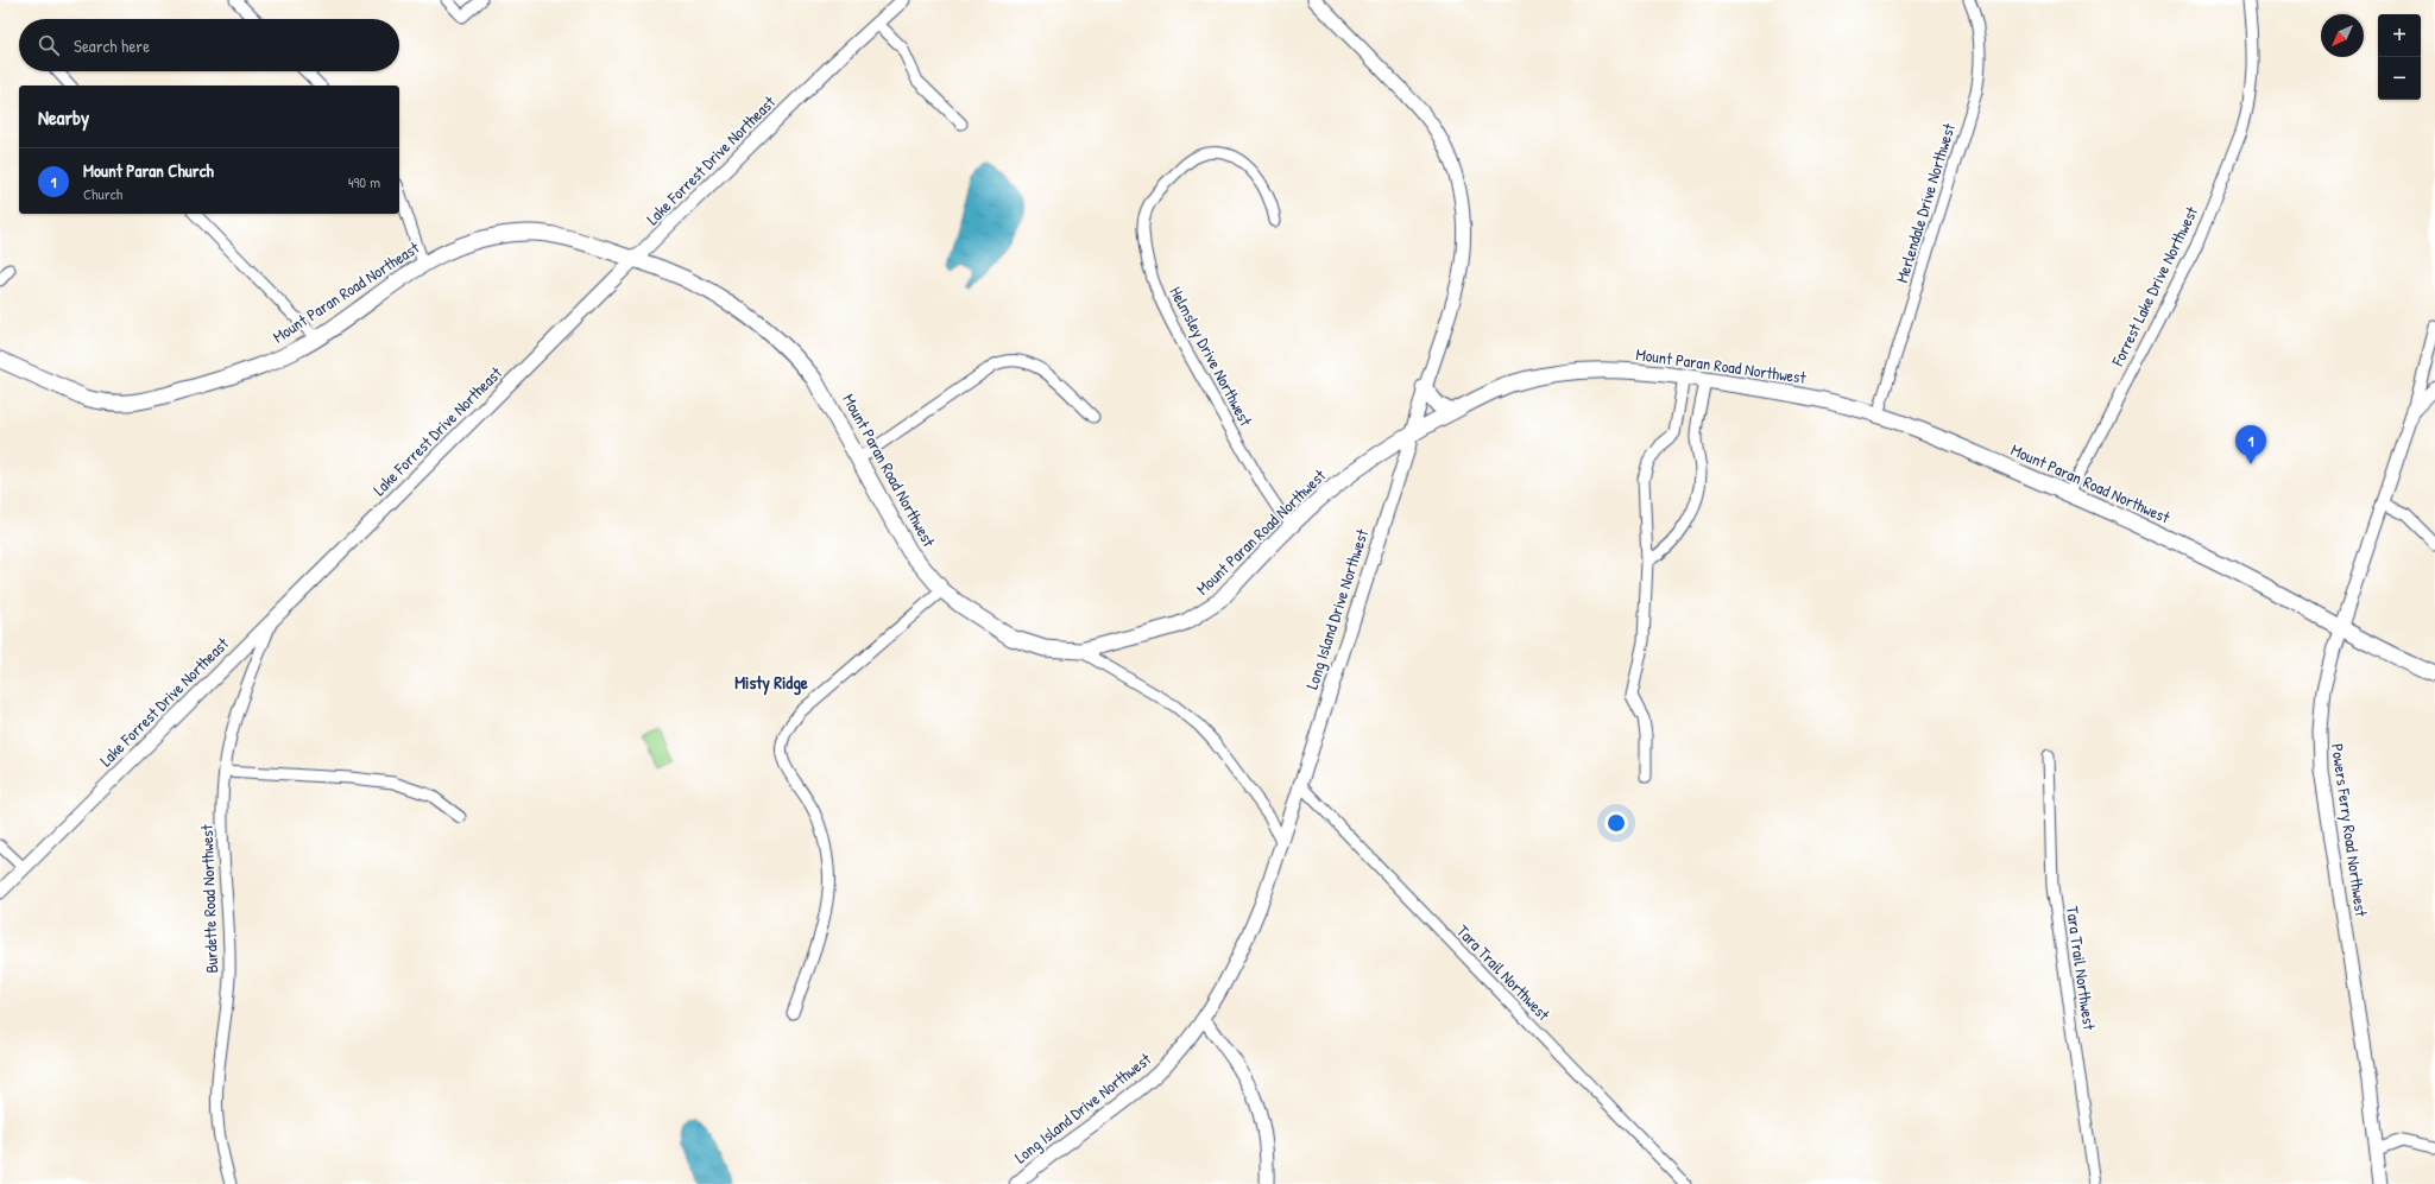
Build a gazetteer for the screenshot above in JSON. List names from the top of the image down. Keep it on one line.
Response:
{"streets":{"main road":["Mount Paran Road Northeast","Mount Paran Road Northwest"],"street":["Lake Forrest Drive Northeast","Merlendale Drive Northwest","Forrest Lake Drive Northwest","Helmsley Drive Northwest","Long Island Drive Northwest","Powers Ferry Road Northwest","Burdette Road Northwest","Tara Trail Northwest"]},"crossings":[["Lake Forrest Drive Northeast","Mount Paran Road Northeast"],["Lake Forrest Drive Northeast","Mount Paran Road Northwest"],["Lake Forrest Drive Northeast","Burdette Road Northwest"],["Merlendale Drive Northwest","Mount Paran Road Northwest"],["Forrest Lake Drive Northwest","Mount Paran Road Northwest"],["Mount Paran Road Northeast","Mount Paran Road Northwest"],["Helmsley Drive Northwest","Mount Paran Road Northwest"],["Mount Paran Road Northwest","Long Island Drive Northwest"],["Mount Paran Road Northwest","Powers Ferry Road Northwest"],["Long Island Drive Northwest","Tara Trail Northwest"]],"districts":["Misty Ridge"],"north":"bottom left","page":{"map_buttons":["+","−"],"search":"Search here","heading":"Nearby","list":[{"mark":"1","name":"Mount Paran Church","note":"Church","value":"490 m"}],"pins":"1"}}
